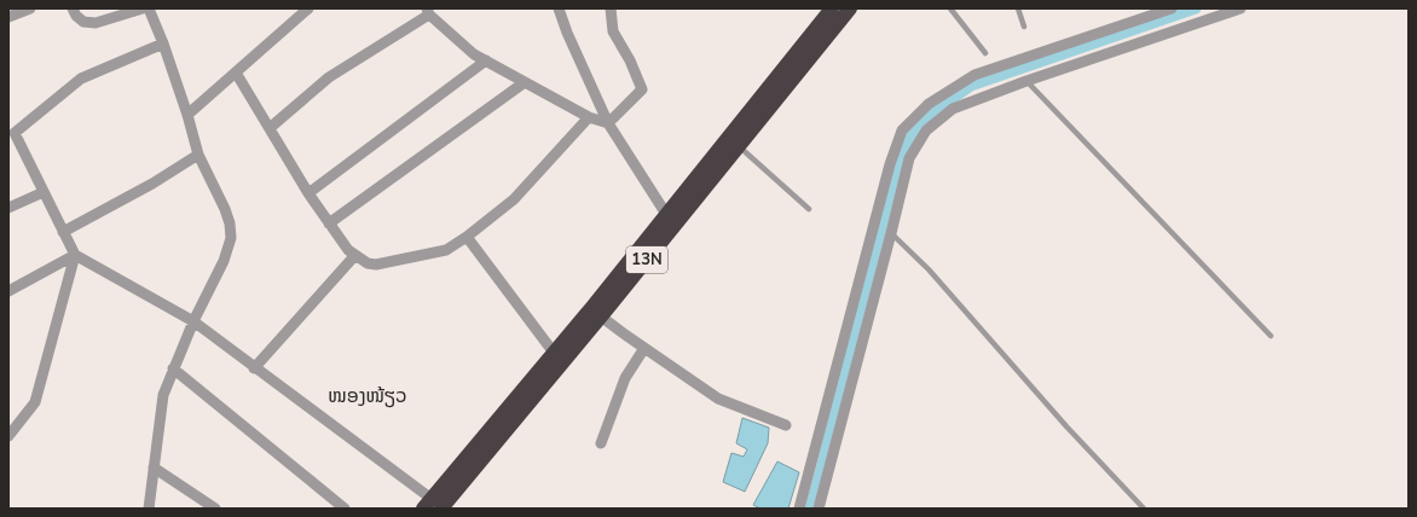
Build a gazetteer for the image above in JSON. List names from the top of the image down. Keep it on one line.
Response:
{"streets":{"highway":["13N"]},"districts":["ໜອງໜ້ຽວ"]}
